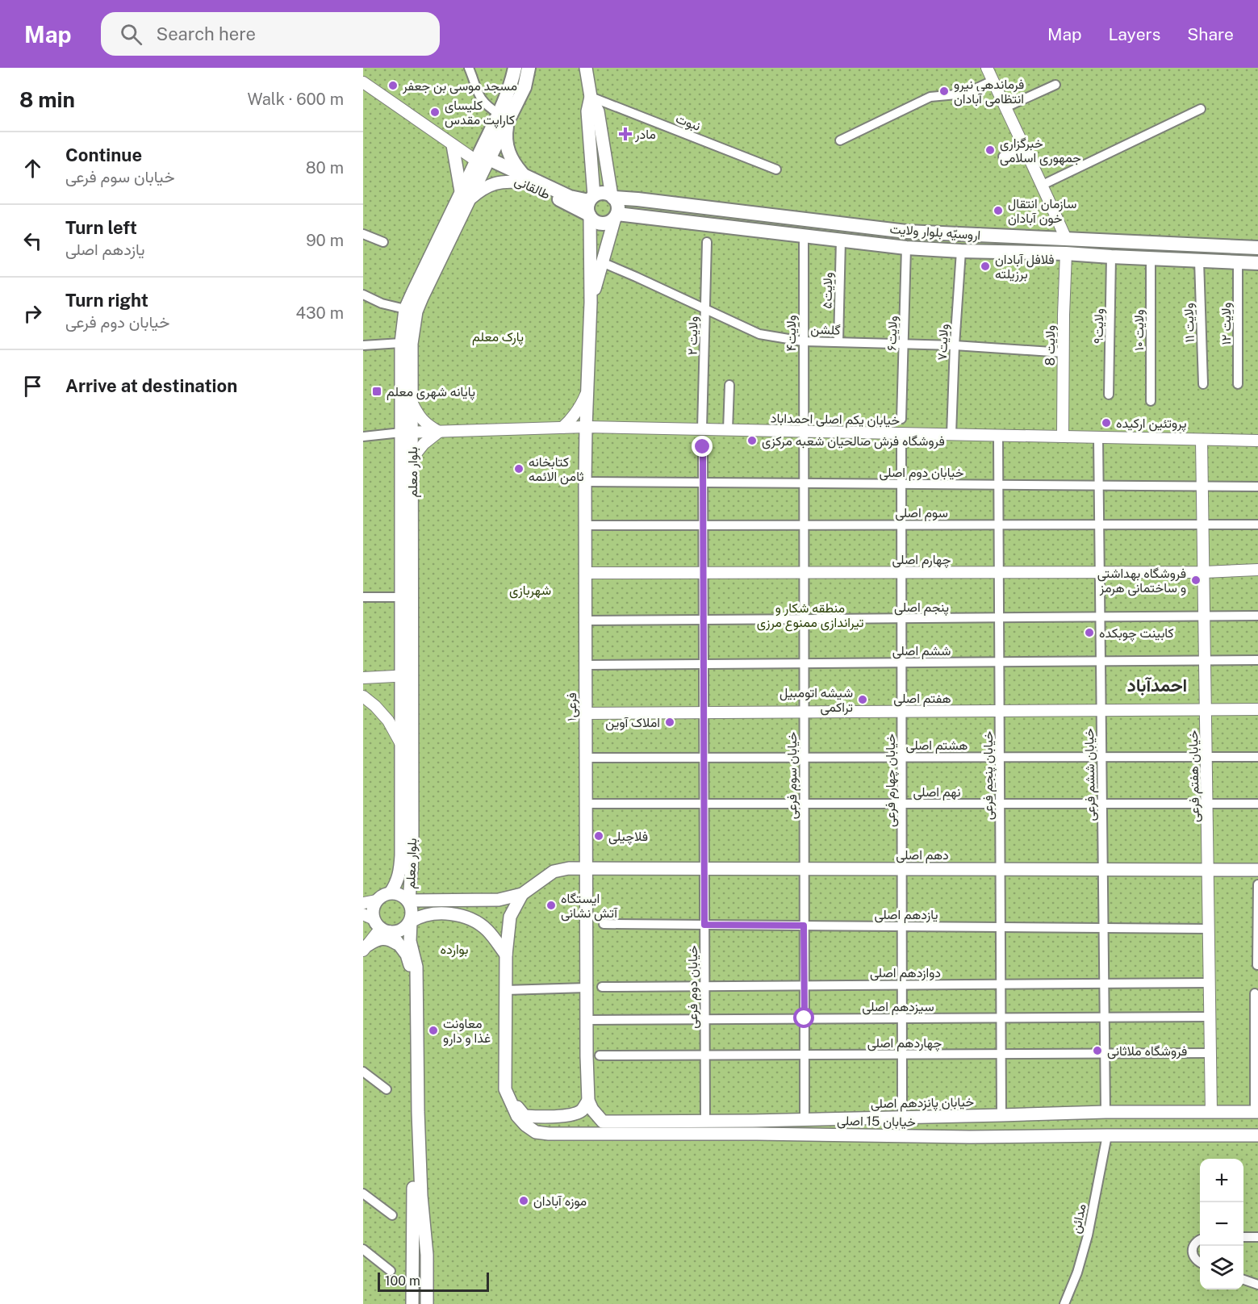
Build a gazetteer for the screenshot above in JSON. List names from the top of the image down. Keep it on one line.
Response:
{"streets":{"main road":["طالقانی","اروسیّه بلوار ولایت","بلوار معلم","فرعی۱","دهم اصلی","خیابان پانزدهم اصلی","خیابان 15 اصلی"],"street":["نبوت","ولایت۵","ولایت ۱۱","ولایت ۱۲","ولایت۹","گلشن","ولایت ۱۰","ولایت۴","ولایت۶","ولایت ۲","ولایت۷","ولایت 8","خیابان یکم اصلی احمداباد","خیابان دوم اصلی","سوم اصلی","چهارم اصلی","پنجم اصلی","ششم اصلی","هفتم اصلی","هشتم اصلی","خیابان ششم فرعی","خیابان سوم فرعی","خیابان پنجم فرعی","خیابان هفتم فرعی","خیابان چهارم فرعی","نهم اصلی","یازدهم اصلی","دوازدهم اصلی","خیابان دوم فرعی","سیزدهم اصلی","چهاردهم اصلی","مدائن"]},"crossings":[["طالقانی","اروسیّه بلوار ولایت"],["طالقانی","بلوار معلم"],["اروسیّه بلوار ولایت","ولایت۵"],["اروسیّه بلوار ولایت","ولایت ۱۱"],["اروسیّه بلوار ولایت","ولایت ۱۲"],["اروسیّه بلوار ولایت","ولایت۹"],["اروسیّه بلوار ولایت","ولایت ۱۰"],["اروسیّه بلوار ولایت","ولایت۴"],["اروسیّه بلوار ولایت","ولایت۶"],["اروسیّه بلوار ولایت","ولایت۷"],["اروسیّه بلوار ولایت","ولایت 8"],["ولایت۵","گلشن"],["گلشن","ولایت۴"],["گلشن","ولایت۶"],["گلشن","ولایت ۲"],["گلشن","ولایت۷"],["گلشن","ولایت 8"],["ولایت۴","خیابان یکم اصلی احمداباد"],["ولایت۴","خیابان سوم فرعی"],["ولایت ۲","خیابان یکم اصلی احمداباد"],["ولایت۷","خیابان یکم اصلی احمداباد"],["ولایت 8","خیابان یکم اصلی احمداباد"],["خیابان یکم اصلی احمداباد","بلوار معلم"],["خیابان یکم اصلی احمداباد","فرعی۱"],["خیابان یکم اصلی احمداباد","خیابان ششم فرعی"],["خیابان یکم اصلی احمداباد","خیابان سوم فرعی"],["خیابان یکم اصلی احمداباد","خیابان پنجم فرعی"],["خیابان یکم اصلی احمداباد","خیابان هفتم فرعی"],["خیابان دوم اصلی","فرعی۱"],["خیابان دوم اصلی","خیابان ششم فرعی"],["خیابان دوم اصلی","خیابان سوم فرعی"],["خیابان دوم اصلی","خیابان پنجم فرعی"],["خیابان دوم اصلی","خیابان هفتم فرعی"],["خیابان دوم اصلی","خیابان چهارم فرعی"],["خیابان دوم اصلی","خیابان دوم فرعی"],["سوم اصلی","فرعی۱"],["سوم اصلی","خیابان ششم فرعی"],["سوم اصلی","خیابان سوم فرعی"],["سوم اصلی","خیابان پنجم فرعی"],["سوم اصلی","خیابان هفتم فرعی"],["سوم اصلی","خیابان چهارم فرعی"],["سوم اصلی","خیابان دوم فرعی"],["چهارم اصلی","فرعی۱"],["چهارم اصلی","خیابان ششم فرعی"],["چهارم اصلی","خیابان سوم فرعی"],["چهارم اصلی","خیابان پنجم فرعی"],["چهارم اصلی","خیابان هفتم فرعی"],["چهارم اصلی","خیابان چهارم فرعی"],["چهارم اصلی","خیابان دوم فرعی"],["پنجم اصلی","فرعی۱"],["پنجم اصلی","خیابان ششم فرعی"],["پنجم اصلی","خیابان سوم فرعی"],["پنجم اصلی","خیابان پنجم فرعی"],["پنجم اصلی","خیابان هفتم فرعی"],["پنجم اصلی","خیابان چهارم فرعی"],["پنجم اصلی","خیابان دوم فرعی"],["ششم اصلی","فرعی۱"],["ششم اصلی","خیابان ششم فرعی"],["ششم اصلی","خیابان سوم فرعی"],["ششم اصلی","خیابان پنجم فرعی"],["ششم اصلی","خیابان هفتم فرعی"],["ششم اصلی","خیابان چهارم فرعی"],["ششم اصلی","خیابان دوم فرعی"],["هفتم اصلی","فرعی۱"],["هفتم اصلی","خیابان ششم فرعی"],["هفتم اصلی","خیابان سوم فرعی"],["هفتم اصلی","خیابان پنجم فرعی"],["هفتم اصلی","خیابان هفتم فرعی"],["هفتم اصلی","خیابان چهارم فرعی"],["هفتم اصلی","خیابان دوم فرعی"],["فرعی۱","هشتم اصلی"],["فرعی۱","نهم اصلی"],["فرعی۱","دهم اصلی"],["فرعی۱","سیزدهم اصلی"],["فرعی۱","خیابان پانزدهم اصلی"],["هشتم اصلی","خیابان ششم فرعی"],["هشتم اصلی","خیابان سوم فرعی"],["هشتم اصلی","خیابان پنجم فرعی"],["هشتم اصلی","خیابان هفتم فرعی"],["هشتم اصلی","خیابان چهارم فرعی"],["هشتم اصلی","خیابان دوم فرعی"],["خیابان ششم فرعی","نهم اصلی"],["خیابان ششم فرعی","دهم اصلی"],["خیابان ششم فرعی","یازدهم اصلی"],["خیابان ششم فرعی","دوازدهم اصلی"],["خیابان ششم فرعی","سیزدهم اصلی"],["خیابان ششم فرعی","چهاردهم اصلی"],["خیابان ششم فرعی","خیابان پانزدهم اصلی"],["خیابان سوم فرعی","نهم اصلی"],["خیابان سوم فرعی","دهم اصلی"],["خیابان سوم فرعی","یازدهم اصلی"],["خیابان سوم فرعی","دوازدهم اصلی"],["خیابان سوم فرعی","سیزدهم اصلی"],["خیابان سوم فرعی","چهاردهم اصلی"],["خیابان سوم فرعی","خیابان پانزدهم اصلی"],["خیابان پنجم فرعی","نهم اصلی"],["خیابان پنجم فرعی","دهم اصلی"],["خیابان پنجم فرعی","یازدهم اصلی"],["خیابان پنجم فرعی","دوازدهم اصلی"],["خیابان پنجم فرعی","سیزدهم اصلی"],["خیابان پنجم فرعی","چهاردهم اصلی"],["خیابان پنجم فرعی","خیابان پانزدهم اصلی"],["خیابان هفتم فرعی","نهم اصلی"],["خیابان هفتم فرعی","دهم اصلی"],["خیابان هفتم فرعی","یازدهم اصلی"],["خیابان هفتم فرعی","دوازدهم اصلی"],["خیابان هفتم فرعی","سیزدهم اصلی"],["خیابان هفتم فرعی","چهاردهم اصلی"],["خیابان هفتم فرعی","خیابان پانزدهم اصلی"],["خیابان چهارم فرعی","نهم اصلی"],["خیابان چهارم فرعی","دهم اصلی"],["خیابان چهارم فرعی","یازدهم اصلی"],["خیابان چهارم فرعی","دوازدهم اصلی"],["خیابان چهارم فرعی","سیزدهم اصلی"],["خیابان چهارم فرعی","چهاردهم اصلی"],["خیابان چهارم فرعی","خیابان پانزدهم اصلی"],["نهم اصلی","خیابان دوم فرعی"],["دهم اصلی","خیابان دوم فرعی"],["دهم اصلی","خیابان 15 اصلی"],["یازدهم اصلی","خیابان دوم فرعی"],["دوازدهم اصلی","خیابان دوم فرعی"],["خیابان دوم فرعی","سیزدهم اصلی"],["خیابان دوم فرعی","چهاردهم اصلی"],["خیابان دوم فرعی","خیابان پانزدهم اصلی"],["خیابان 15 اصلی","مدائن"]],"districts":["احمدآباد"],"parks":["پارک معلم","شهربازی","منطقه شکار و تیراندازی ممنوع مرزی","بوارده"],"places":{"other":["مسجد موسی بن جعفر","فرماندهی نیرو انتظامی آبادان","کلیسای کاراپت مقدس","خبرگزاری جمهوری اسلامی","سازمان انتقال خون آبادان","فلافل آبادان برزیلته","پروتئین ارکیده","فروشگاه فرش صالحیان شعبه مرکزی","کتابخانه ثامن الائمه","فروشگاه بهداشتی و ساختمانی هرمز","كابينت چوبكده","شیشه اتومبیل تراکمی","املاک آوین","فلاچیلی","ایستگاه آتش نشانی","معاونت غذا و دارو","فروشگاه ملاثانی","موزه آبادان"],"health":["مادر"],"transit":["پایانه شهری معلم"]},"scale_bar":"100 m","page":{"header":"Map","search":"Search here","nav":["Map","Layers","Share"],"heading":["8 min","Walk · 600 m"],"list":[["Continue","خیابان سوم فرعی","80 m"],["Turn left","یازدهم اصلی","90 m"],["Turn right","خیابان دوم فرعی","430 m"],"Arrive at destination"],"map_buttons":["+","−"],"scale":"100 m"}}
